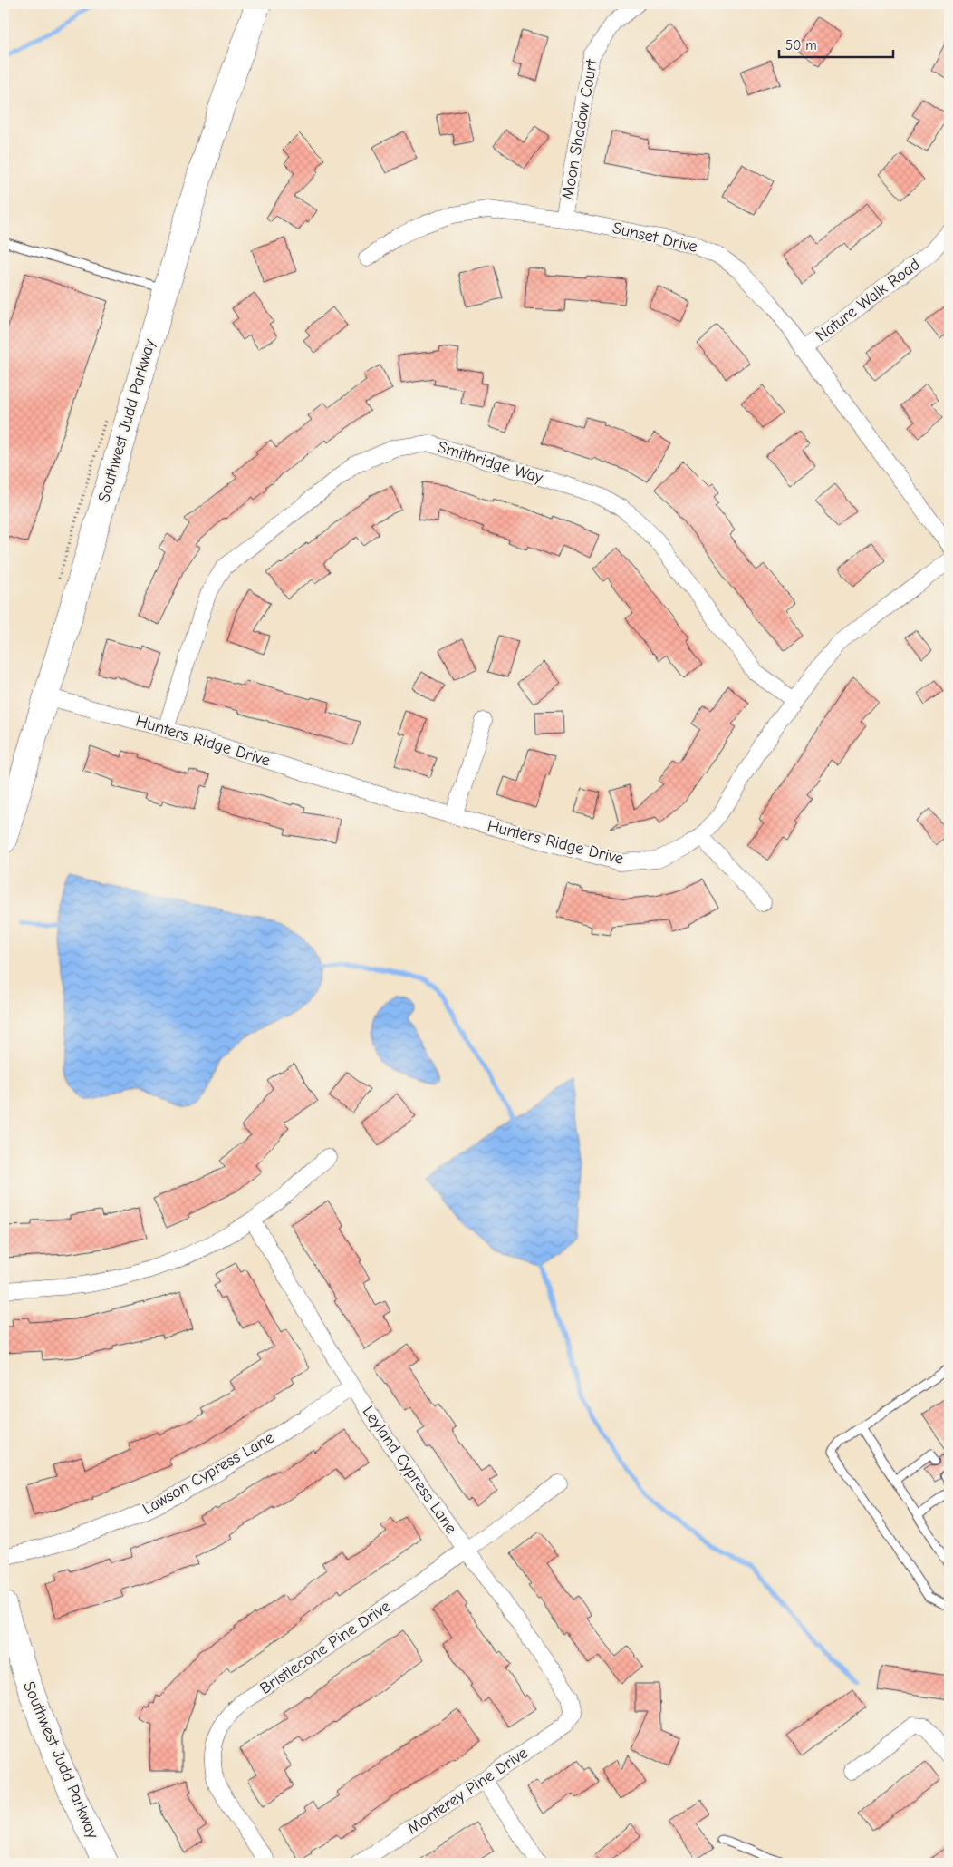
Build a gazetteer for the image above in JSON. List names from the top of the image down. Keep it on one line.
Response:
{"streets":{"highway":["Southwest Judd Parkway"],"street":["Moon Shadow Court","Sunset Drive","Nature Walk Road","Smithridge Way","Hunters Ridge Drive","Leyland Cypress Lane","Lawson Cypress Lane","Bristlecone Pine Drive","Monterey Pine Drive"]},"crossings":[["Moon Shadow Court","Sunset Drive"],["Sunset Drive","Nature Walk Road"],["Southwest Judd Parkway","Hunters Ridge Drive"],["Smithridge Way","Hunters Ridge Drive"],["Leyland Cypress Lane","Lawson Cypress Lane"],["Leyland Cypress Lane","Bristlecone Pine Drive"],["Leyland Cypress Lane","Monterey Pine Drive"]],"scale_bar":"50 m"}
